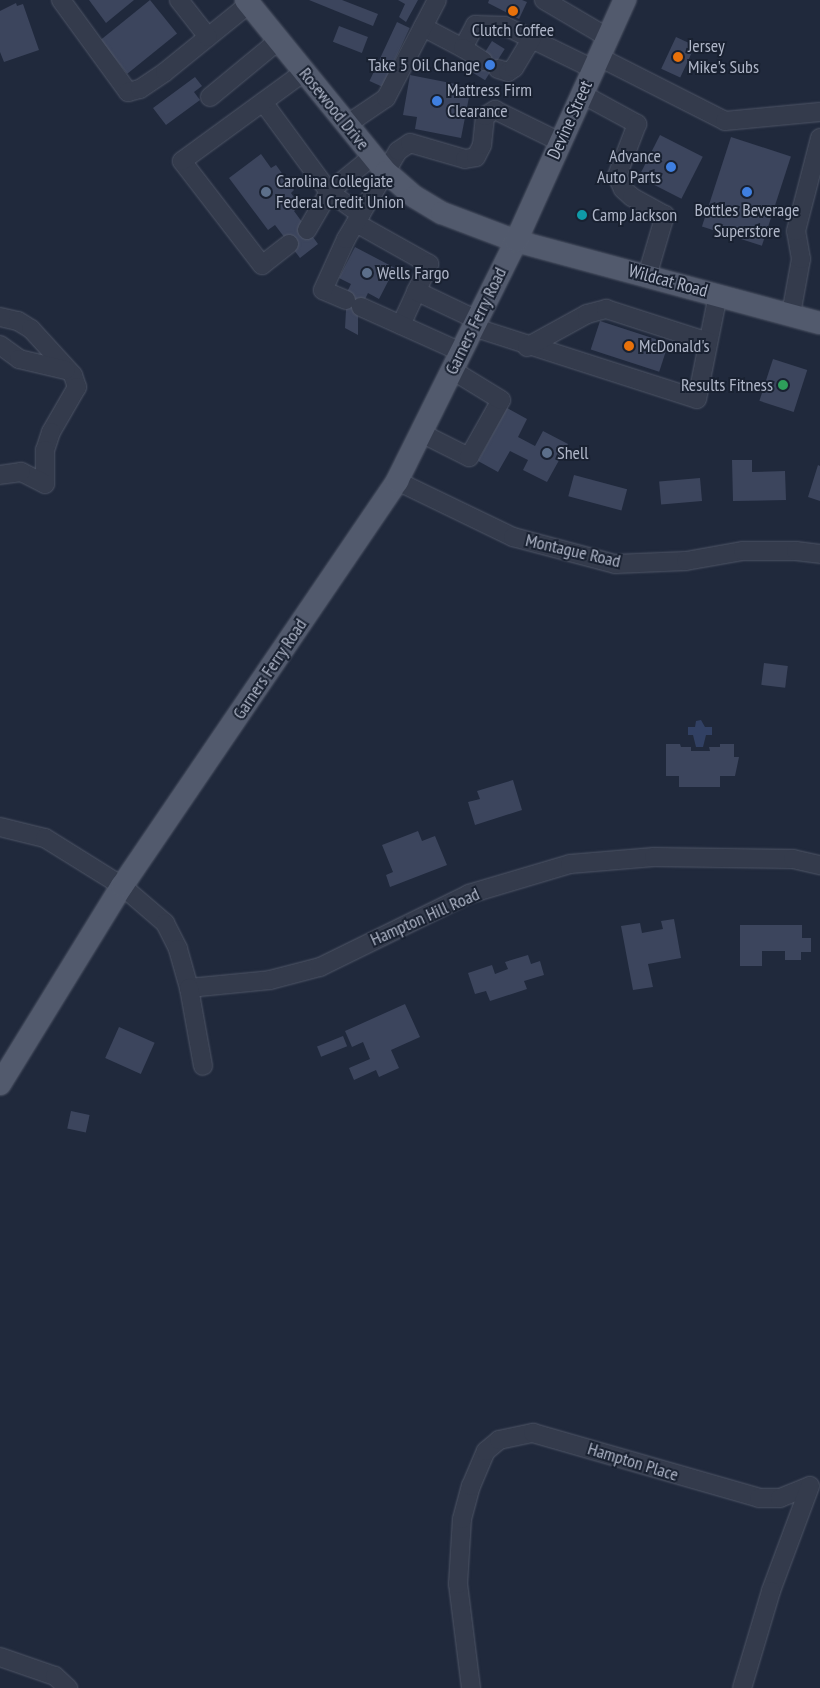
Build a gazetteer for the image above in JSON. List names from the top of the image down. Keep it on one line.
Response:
{"streets":{"main road":["Rosewood Drive","Devine Street","Wildcat Road","Garners Ferry Road"],"street":["Montague Road","Hampton Hill Road","Hampton Place"]},"crossings":[["Rosewood Drive","Devine Street"],["Rosewood Drive","Wildcat Road"],["Rosewood Drive","Garners Ferry Road"],["Devine Street","Wildcat Road"],["Devine Street","Garners Ferry Road"],["Wildcat Road","Garners Ferry Road"],["Garners Ferry Road","Montague Road"]],"places":["Clutch Coffee","Jersey Mike's Subs","Take 5 Oil Change","Mattress Firm Clearance","Advance Auto Parts","Carolina Collegiate Federal Credit Union","Bottles Beverage Superstore","Camp Jackson","Wells Fargo","McDonald's","Results Fitness","Shell"]}
